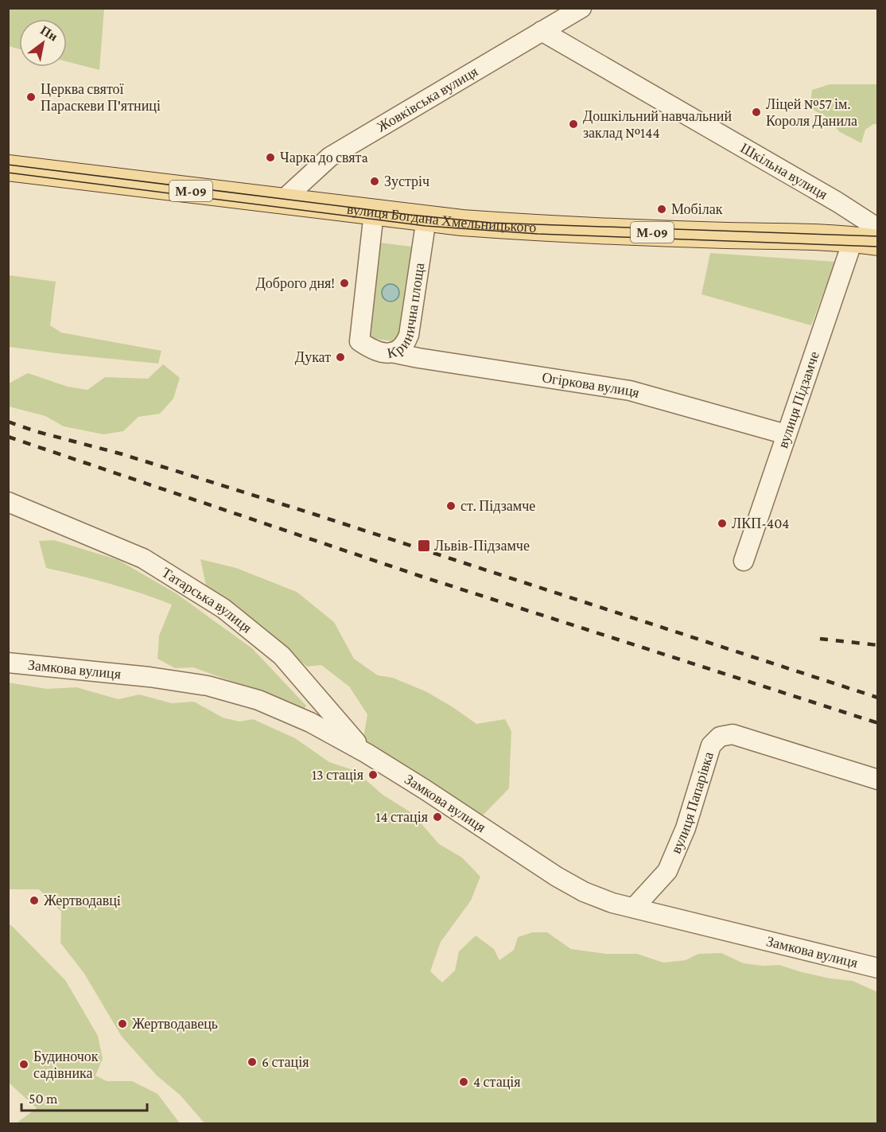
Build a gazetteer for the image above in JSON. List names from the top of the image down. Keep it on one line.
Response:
{"streets":{"main road":["М-09","вулиця Богдана Хмельницького"],"street":["Жовківська вулиця","Шкільна вулиця","Кринична площа","Огіркова вулиця","вулиця Підзамче","Татарська вулиця","Замкова вулиця","вулиця Папарівка"]},"crossings":[["Жовківська вулиця","Шкільна вулиця"],["Жовківська вулиця","вулиця Богдана Хмельницького"],["вулиця Богдана Хмельницького","Кринична площа"],["вулиця Богдана Хмельницького","вулиця Підзамче"],["Кринична площа","Огіркова вулиця"],["Огіркова вулиця","вулиця Підзамче"],["Татарська вулиця","Замкова вулиця"],["Замкова вулиця","вулиця Папарівка"]],"places":{"other":["Церква святої Параскеви П'ятниці","Ліцей №57 ім. Короля Данила","Дошкільний навчальний заклад №144","Чарка до святa","Зустріч","Мобілак","Доброго дня!","Дукат","ст. Підзамче","ЛКП-404","13 стація","14 стація","Жертводавцi","Жертводавець","6 стація","Будиночок садівника","4 стація"],"transit":["Львів-Підзамче"]},"scale_bar":"50 m","north":"top right"}
